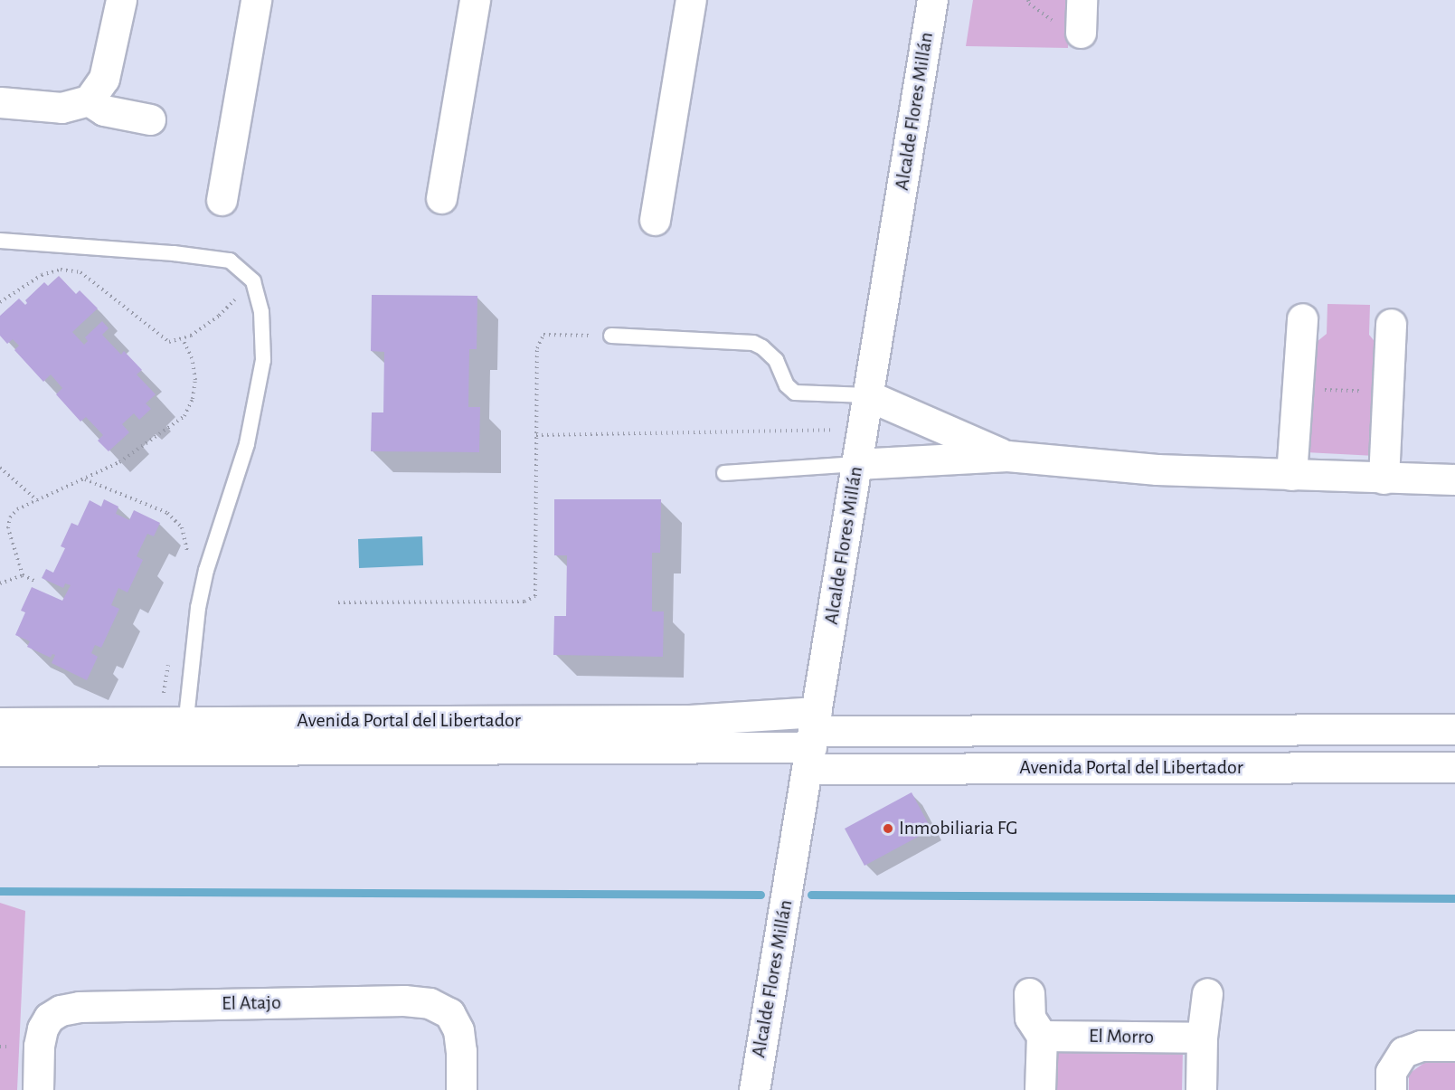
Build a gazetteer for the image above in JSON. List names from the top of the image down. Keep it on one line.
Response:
{"streets":{"street":["Alcalde Flores Millán","Avenida Portal del Libertador","El Atajo","El Morro"]},"crossings":[["Alcalde Flores Millán","Avenida Portal del Libertador"]],"places":["Inmobiliaria FG"]}
